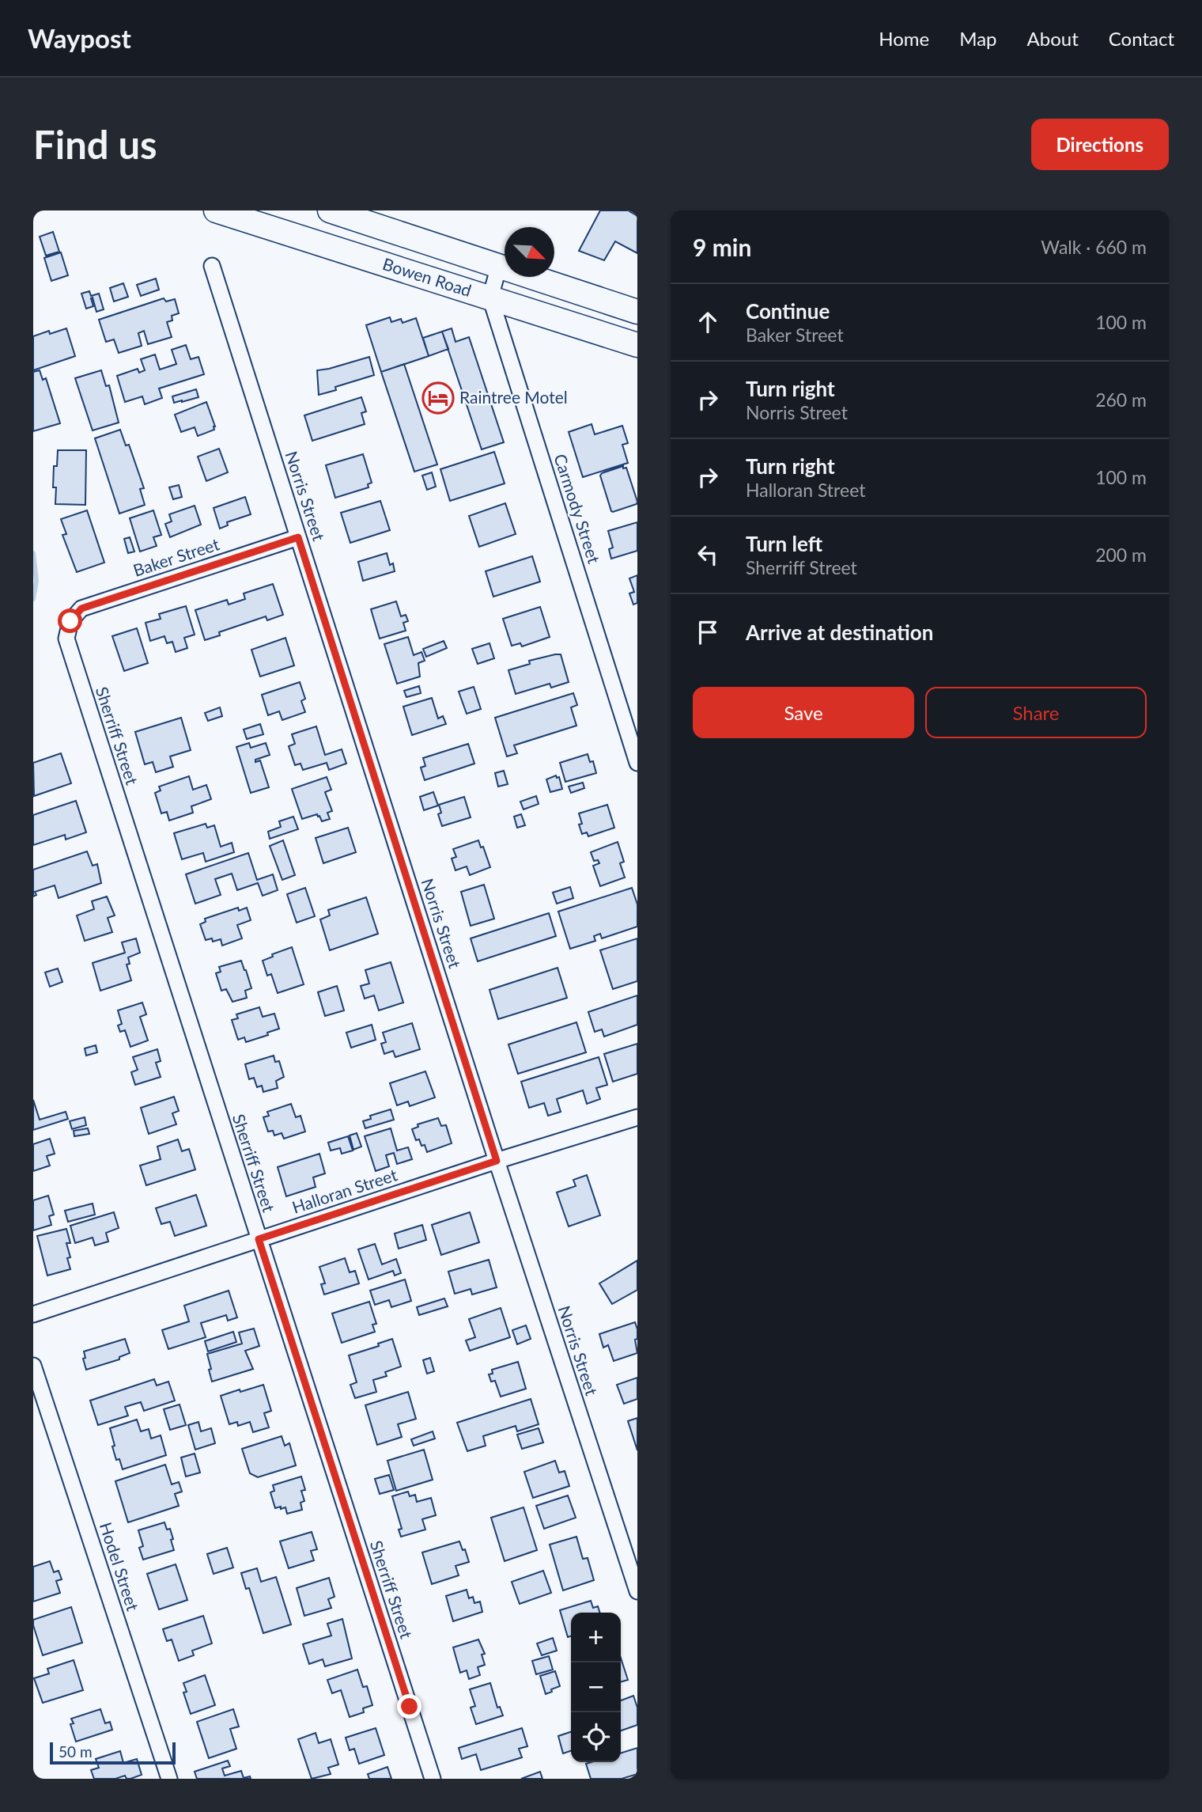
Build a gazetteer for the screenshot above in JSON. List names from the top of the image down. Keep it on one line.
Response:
{"streets":{"main road":["Bowen Road"],"street":["Norris Street","Carmody Street","Baker Street","Sherriff Street","Halloran Street","Hodel Street"]},"crossings":[["Bowen Road","Carmody Street"],["Norris Street","Baker Street"],["Norris Street","Halloran Street"],["Baker Street","Sherriff Street"],["Sherriff Street","Halloran Street"]],"places":{"hotel":["Raintree Motel"]},"scale_bar":"50 m","north":"bottom right","page":{"header":"Waypost","nav":["Home","Map","About","Contact"],"buttons":["Directions",["Save","Share"]],"title":"Find us","heading":["9 min","Walk · 660 m"],"list":[["Continue","Baker Street","100 m"],["Turn right","Norris Street","260 m"],["Turn right","Halloran Street","100 m"],["Turn left","Sherriff Street","200 m"],"Arrive at destination"],"map_buttons":["+","−"],"scale":"50 m"}}
